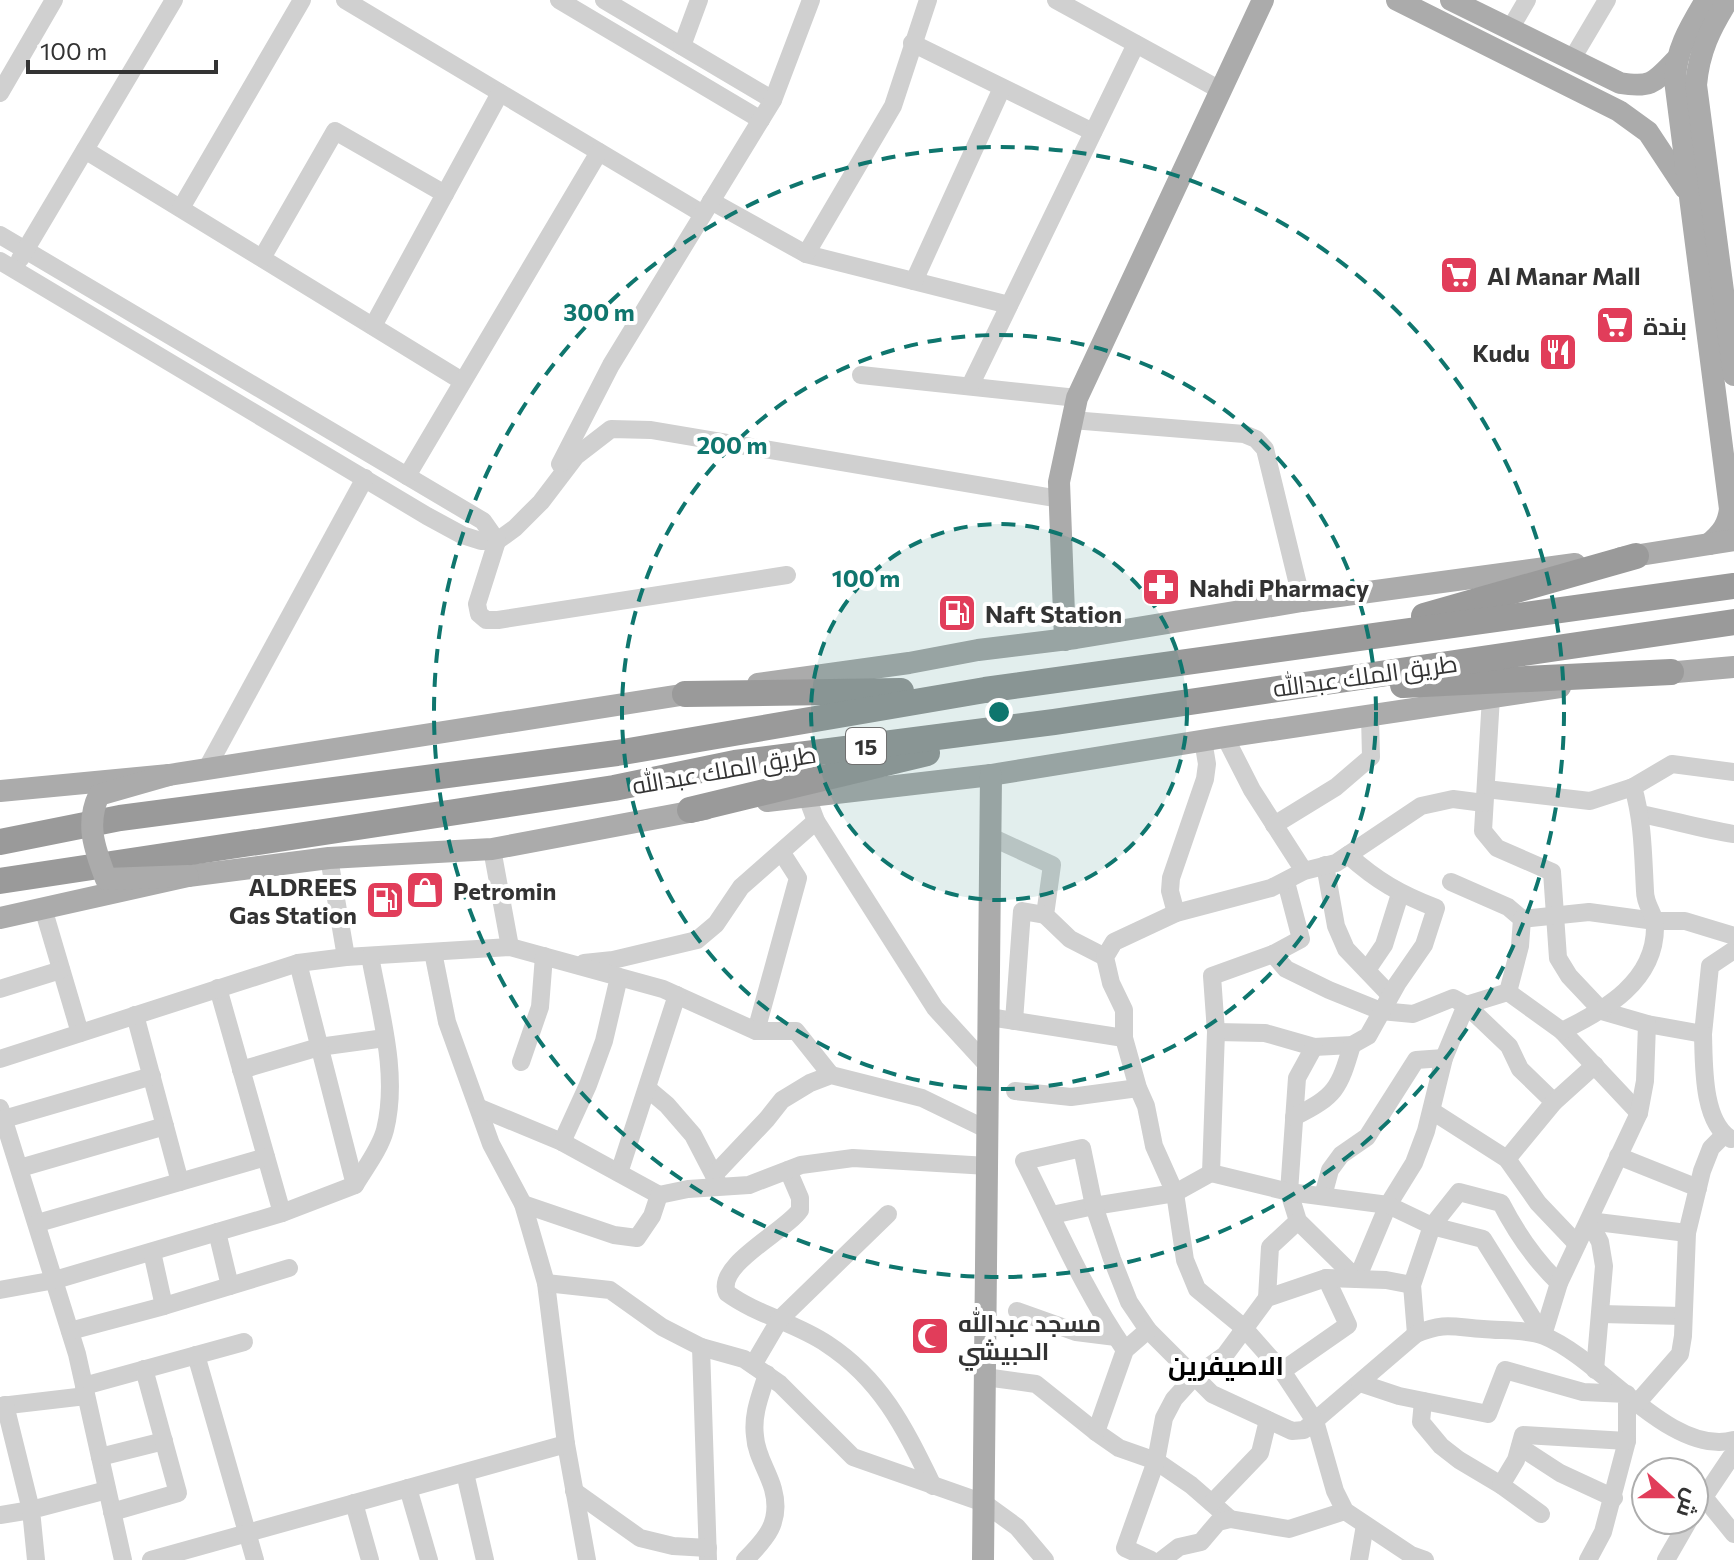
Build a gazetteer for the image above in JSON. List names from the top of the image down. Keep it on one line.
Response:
{"streets":{"highway":["طريق الملك عبدالله","15"]},"districts":["الاصيفرين"],"places":{"supermarket":["Al Manar Mall","بندة"],"restaurant":["Kudu"],"pharmacy":["Nahdi Pharmacy"],"fuel station":["Naft Station","ALDREES Gas Station"],"shop":["Petromin"],"mosque":["مسجد عبدالله الحبيشي"]},"scale_bar":"100 m","north":"right","rings":["300 m","200 m","100 m"]}
